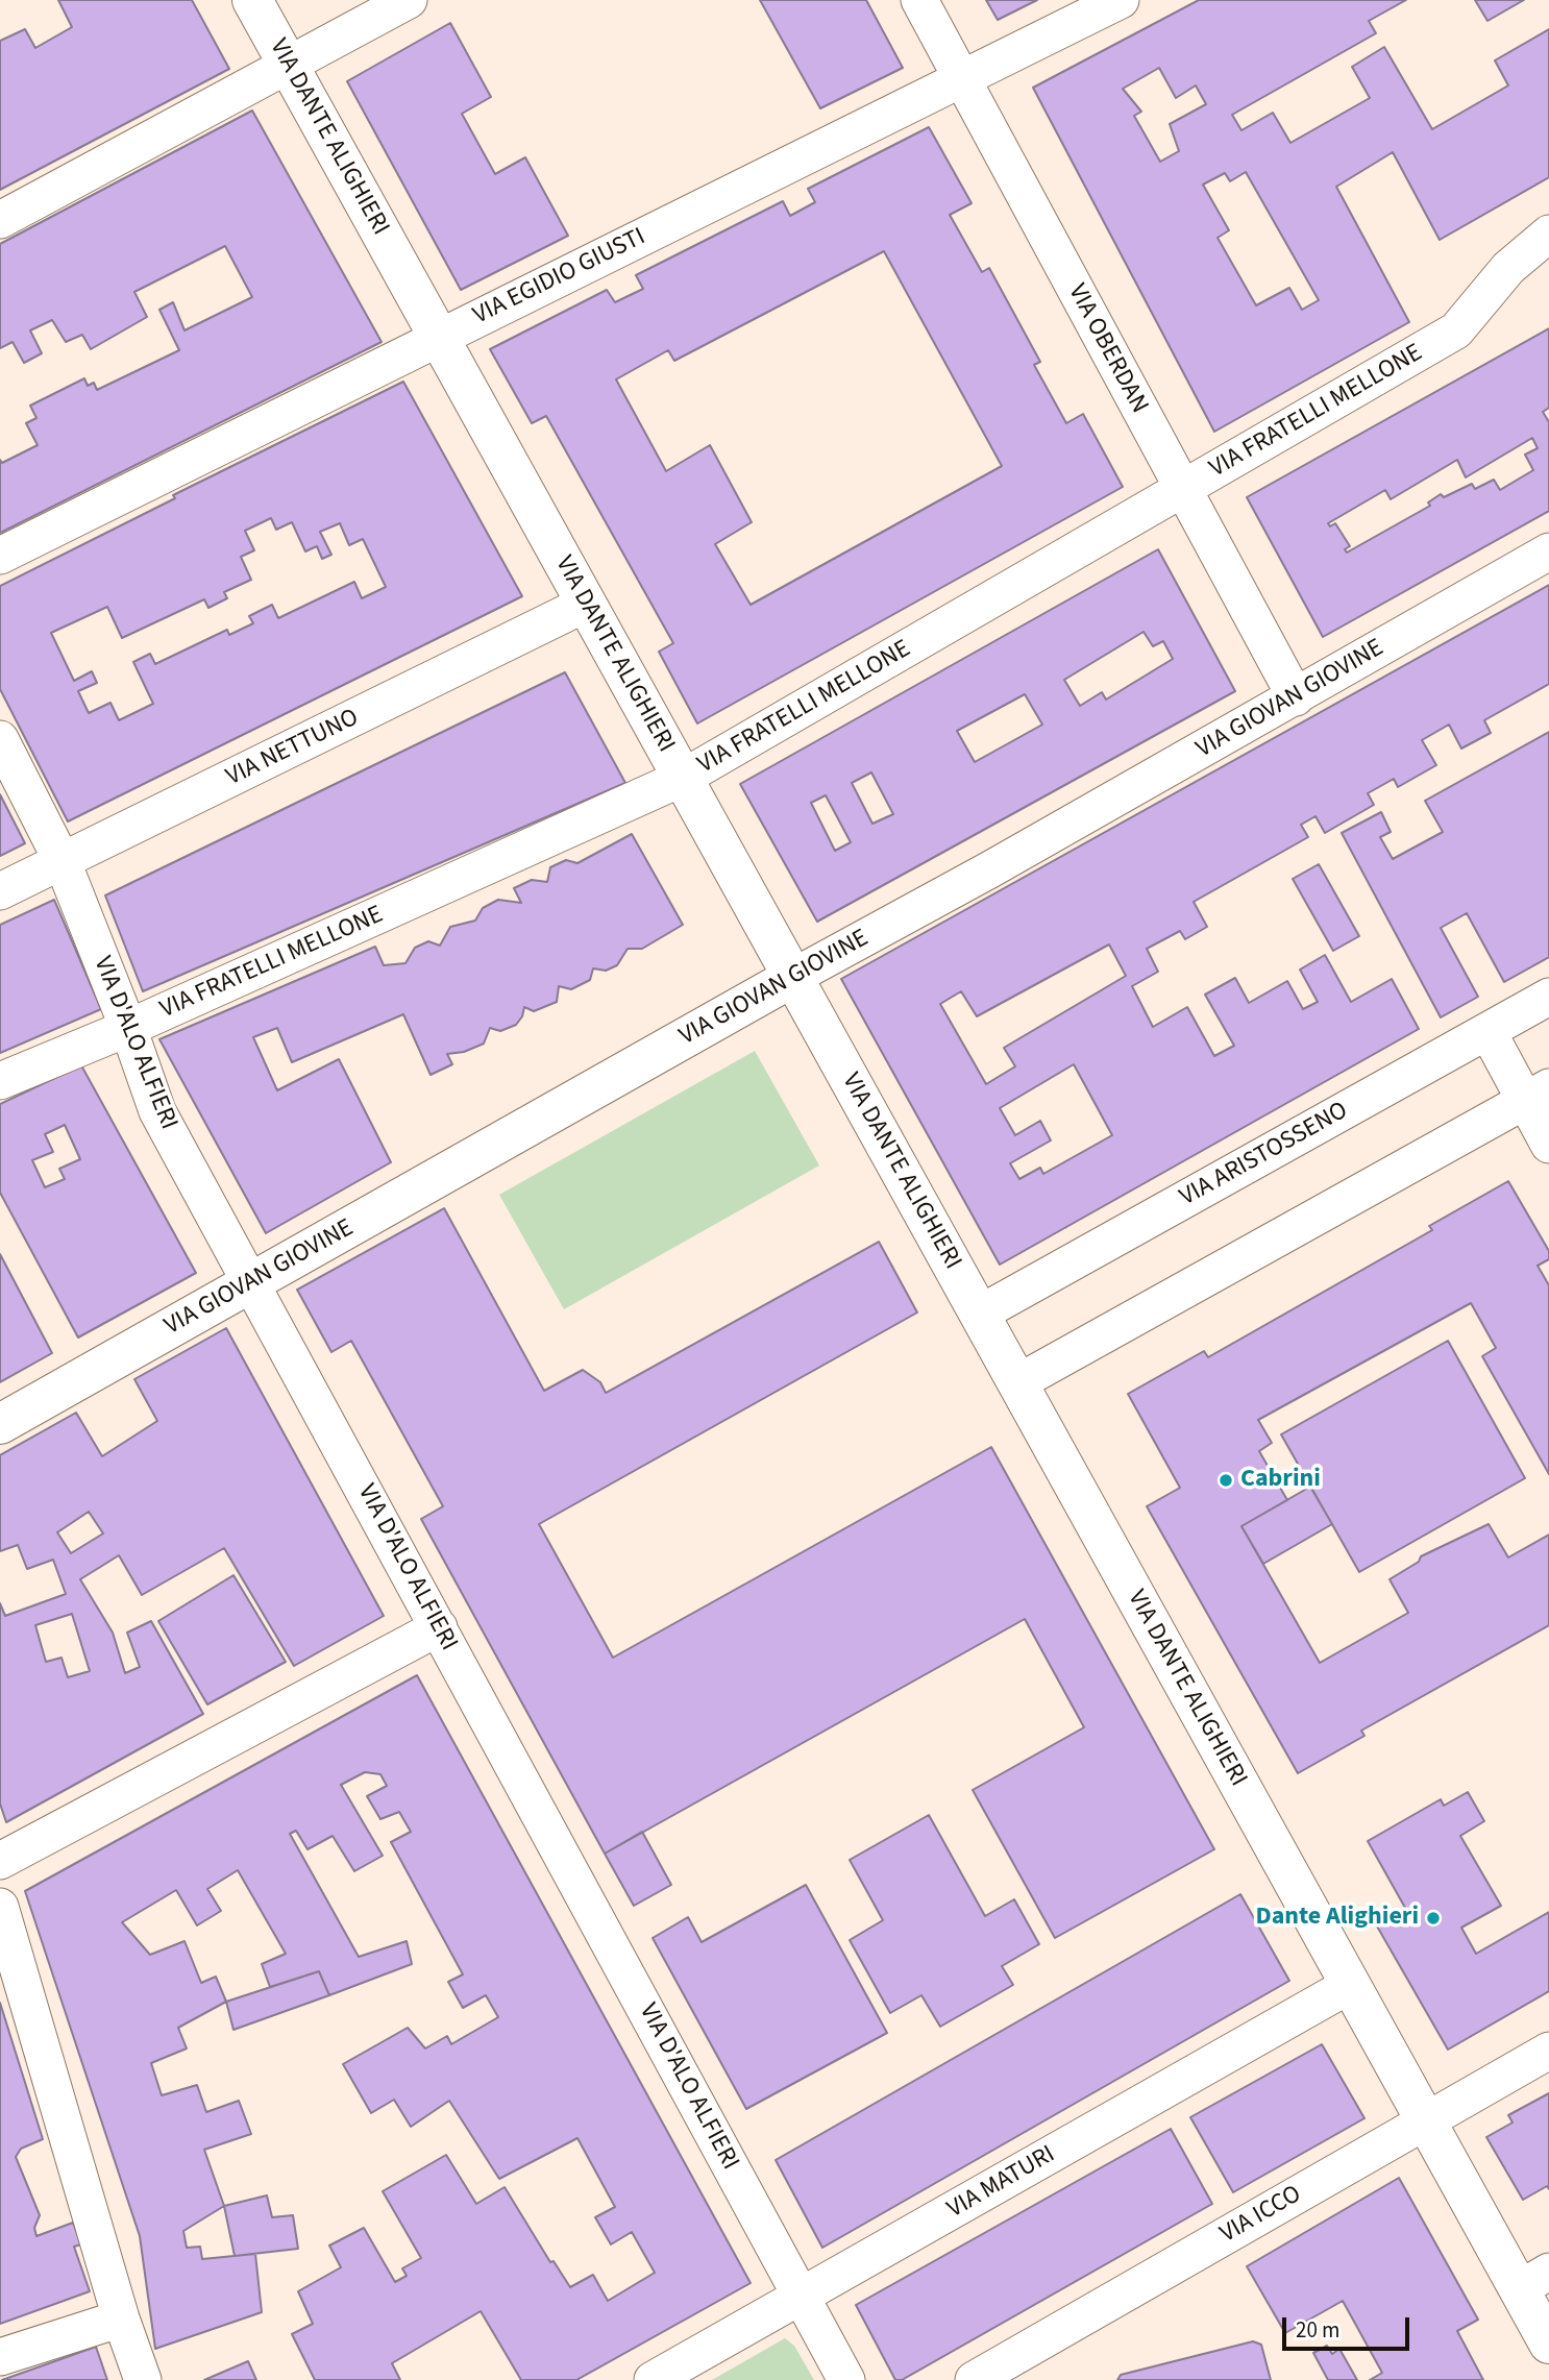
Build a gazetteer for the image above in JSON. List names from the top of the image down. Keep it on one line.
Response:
{"streets":{"street":["VIA DANTE ALIGHIERI","VIA EGIDIO GIUSTI","VIA OBERDAN","VIA FRATELLI MELLONE","VIA GIOVAN GIOVINE","VIA NETTUNO","VIA D'ALO ALFIERI","VIA ARISTOSSENO","VIA MATURI","VIA ICCO"]},"crossings":[["VIA DANTE ALIGHIERI","VIA EGIDIO GIUSTI"],["VIA DANTE ALIGHIERI","VIA FRATELLI MELLONE"],["VIA DANTE ALIGHIERI","VIA GIOVAN GIOVINE"],["VIA DANTE ALIGHIERI","VIA NETTUNO"],["VIA DANTE ALIGHIERI","VIA ARISTOSSENO"],["VIA DANTE ALIGHIERI","VIA MATURI"],["VIA DANTE ALIGHIERI","VIA ICCO"],["VIA EGIDIO GIUSTI","VIA OBERDAN"],["VIA OBERDAN","VIA FRATELLI MELLONE"],["VIA OBERDAN","VIA GIOVAN GIOVINE"],["VIA FRATELLI MELLONE","VIA D'ALO ALFIERI"],["VIA GIOVAN GIOVINE","VIA D'ALO ALFIERI"],["VIA NETTUNO","VIA D'ALO ALFIERI"],["VIA D'ALO ALFIERI","VIA MATURI"]],"places":["Cabrini","Dante Alighieri"],"scale_bar":"20 m"}
